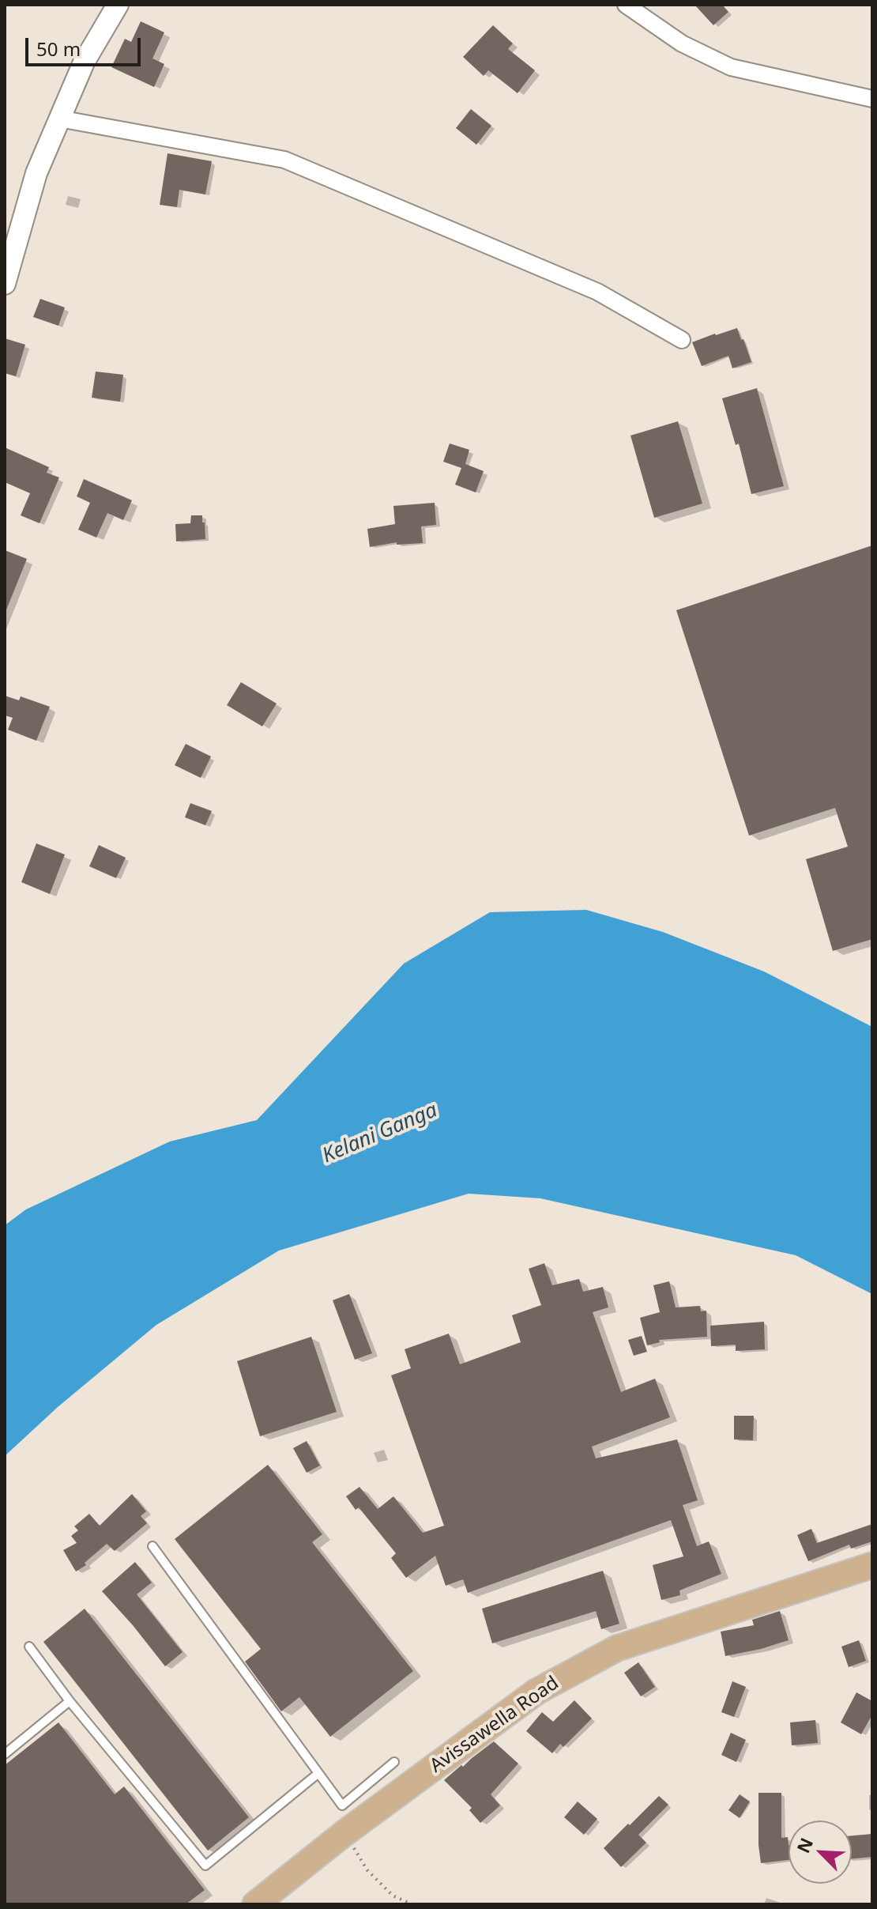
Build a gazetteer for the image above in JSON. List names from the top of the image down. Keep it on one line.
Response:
{"streets":{"main road":["Avissawella Road"]},"water":["Kelani Ganga"],"scale_bar":"50 m","north":"top left"}
